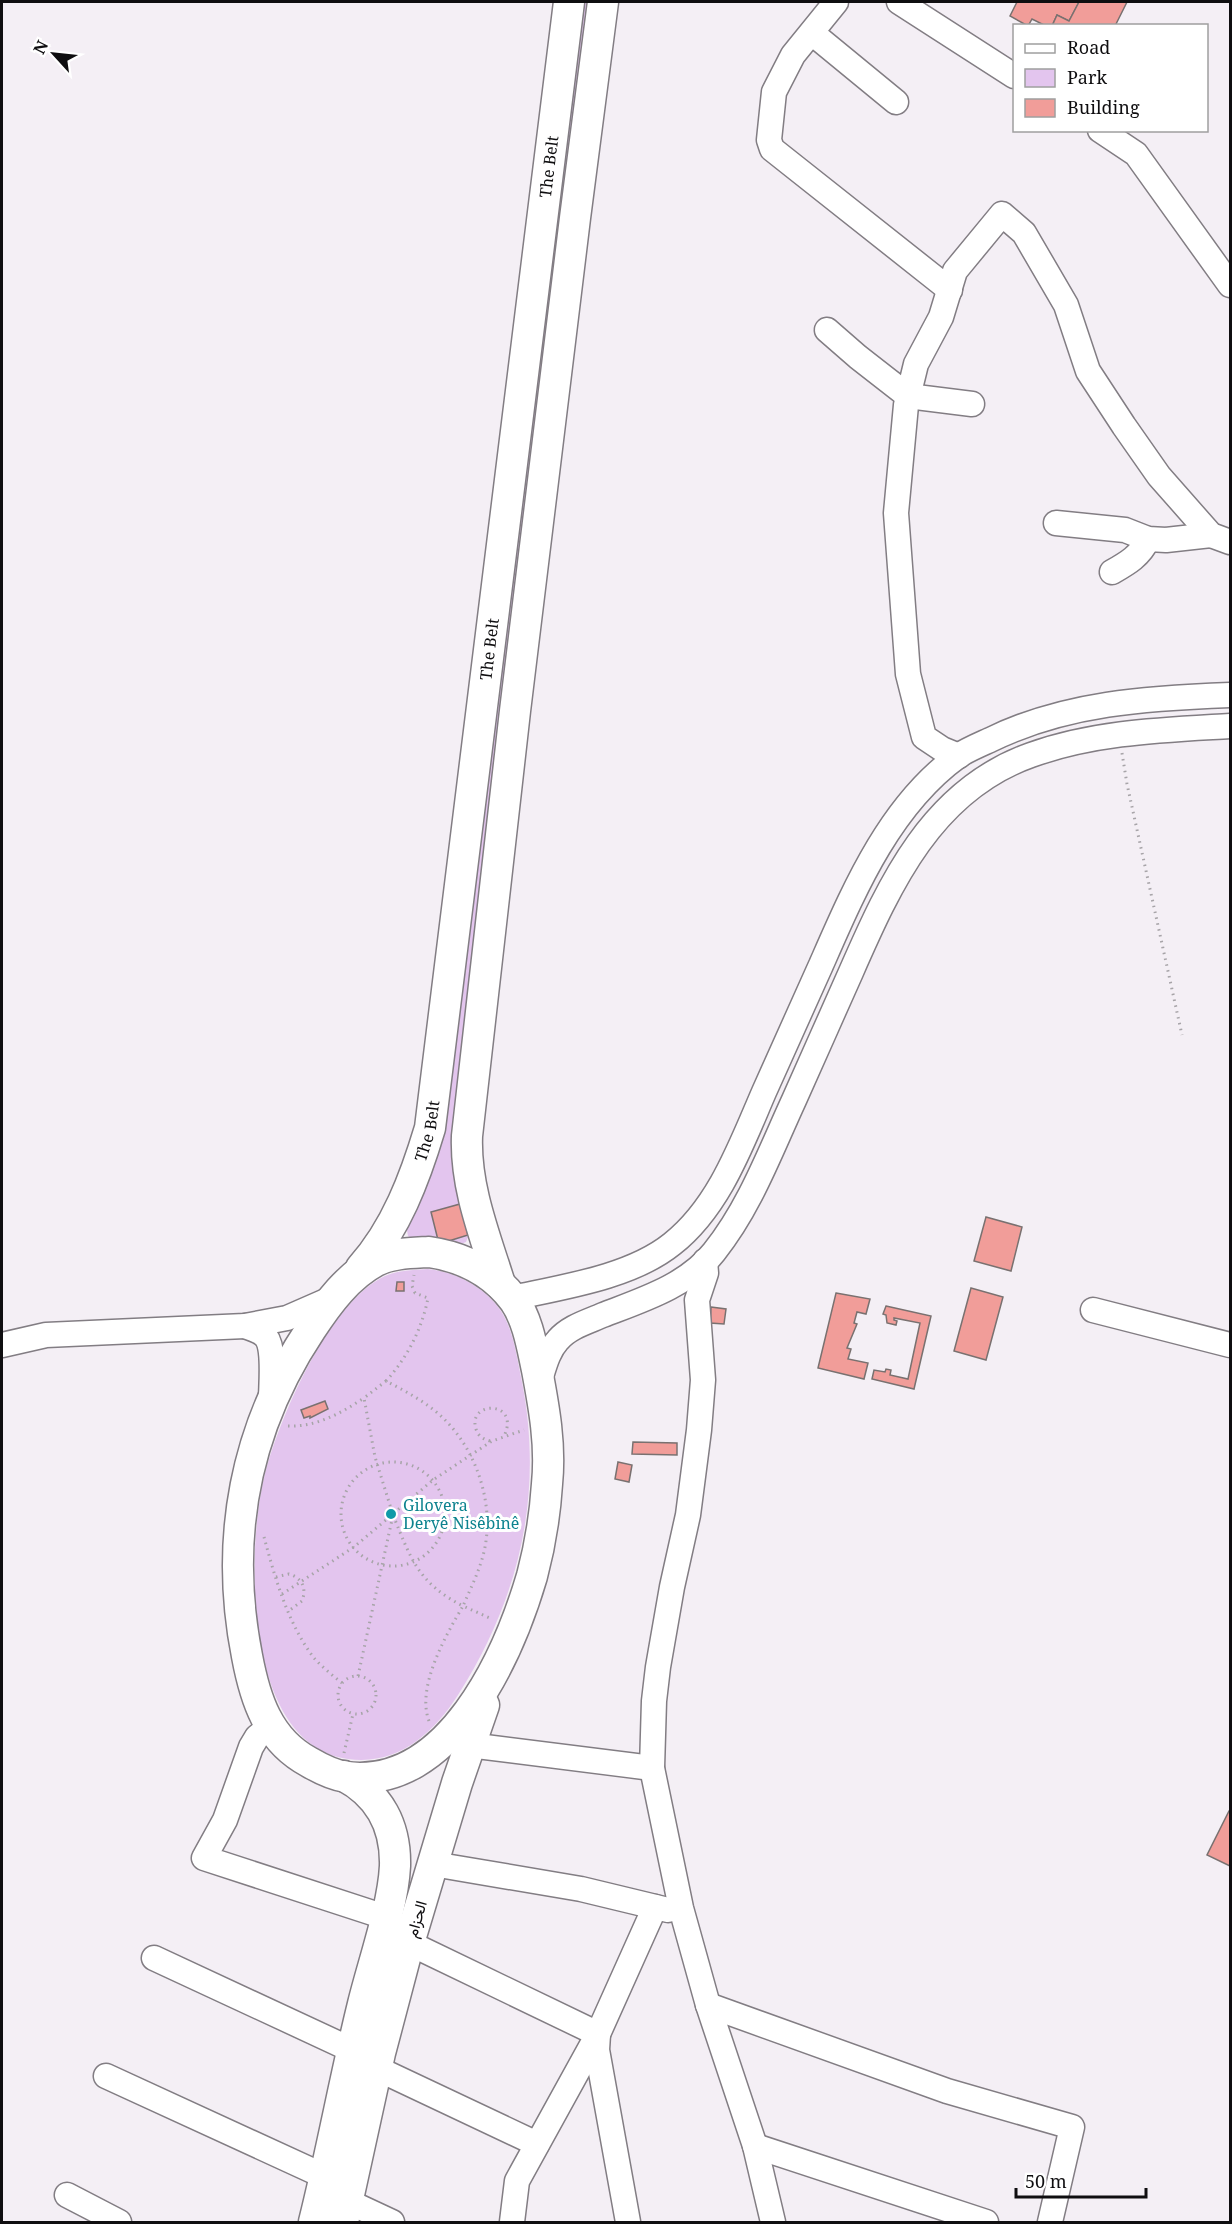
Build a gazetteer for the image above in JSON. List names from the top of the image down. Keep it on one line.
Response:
{"streets":{"main road":["The Belt","الحزام"]},"crossings":[["The Belt","الحزام"]],"places":["Gilovera Deryê Nisêbînê"],"legend":["Road","Park","Building"],"scale_bar":"50 m","north":"top left"}
